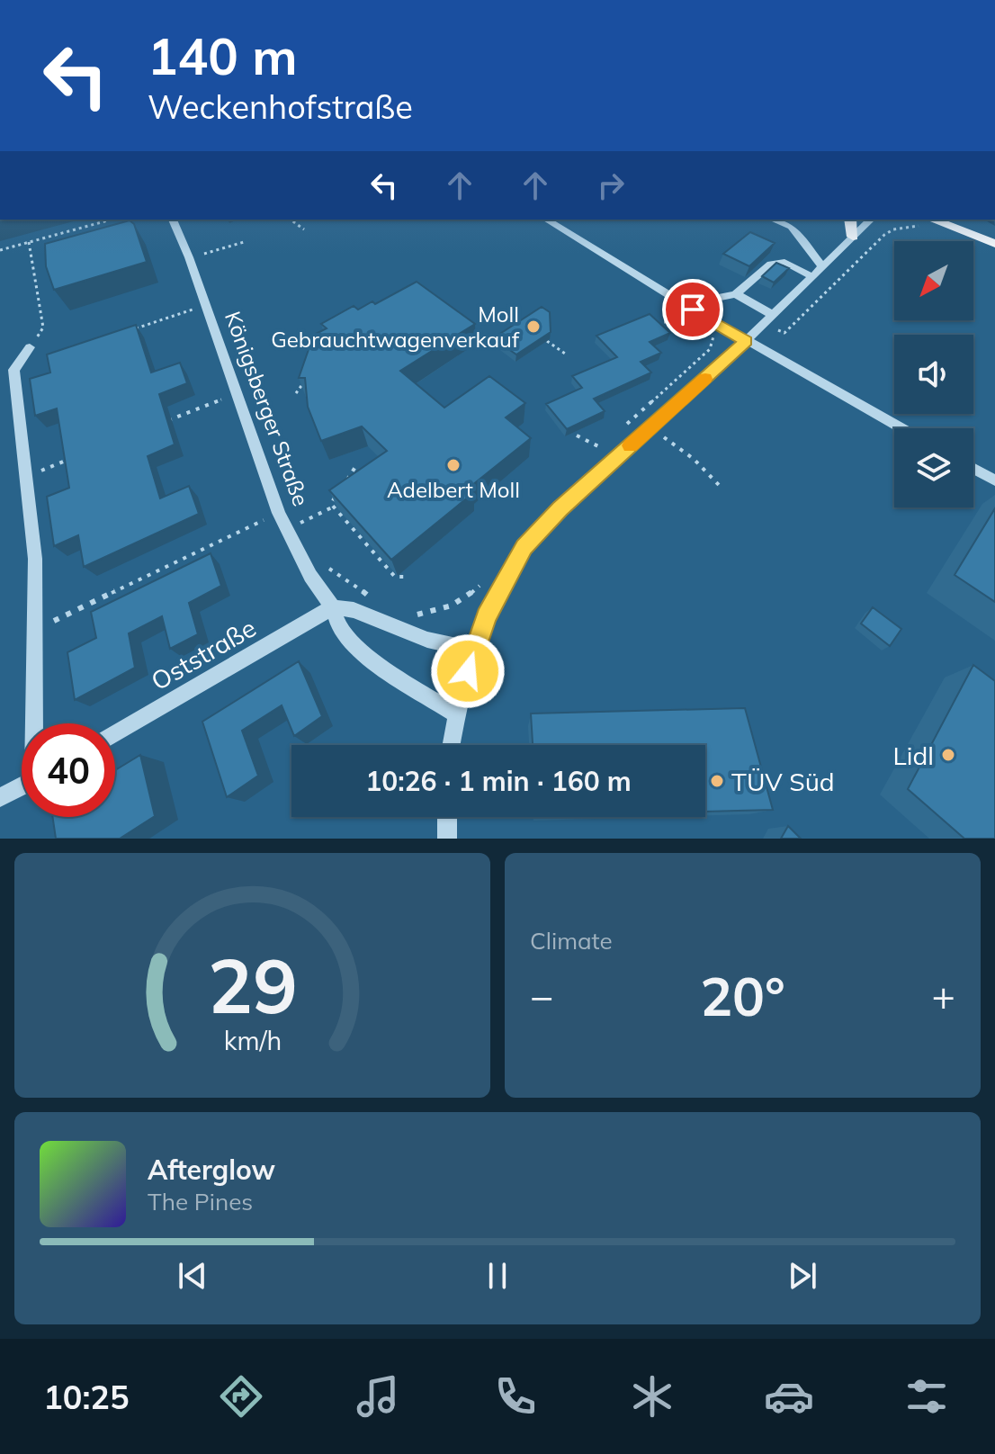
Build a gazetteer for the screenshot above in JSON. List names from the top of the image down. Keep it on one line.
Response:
{"streets":{"street":["Königsberger Straße","Oststraße"]},"crossings":[["Königsberger Straße","Oststraße"]],"places":["Moll Gebrauchtwagenverkauf","Adelbert Moll","Lidl","TÜV Süd"],"north":"bottom left","page":{"turn":["140 m","Weckenhofstraße"],"limit":"40","trip":"10:26 · 1 min · 160 m","tile":"Climate","heat":["−","20°","+"],"song":["Afterglow","The Pines"],"tabs":"10:25","gauge":["29","km/h"]}}
